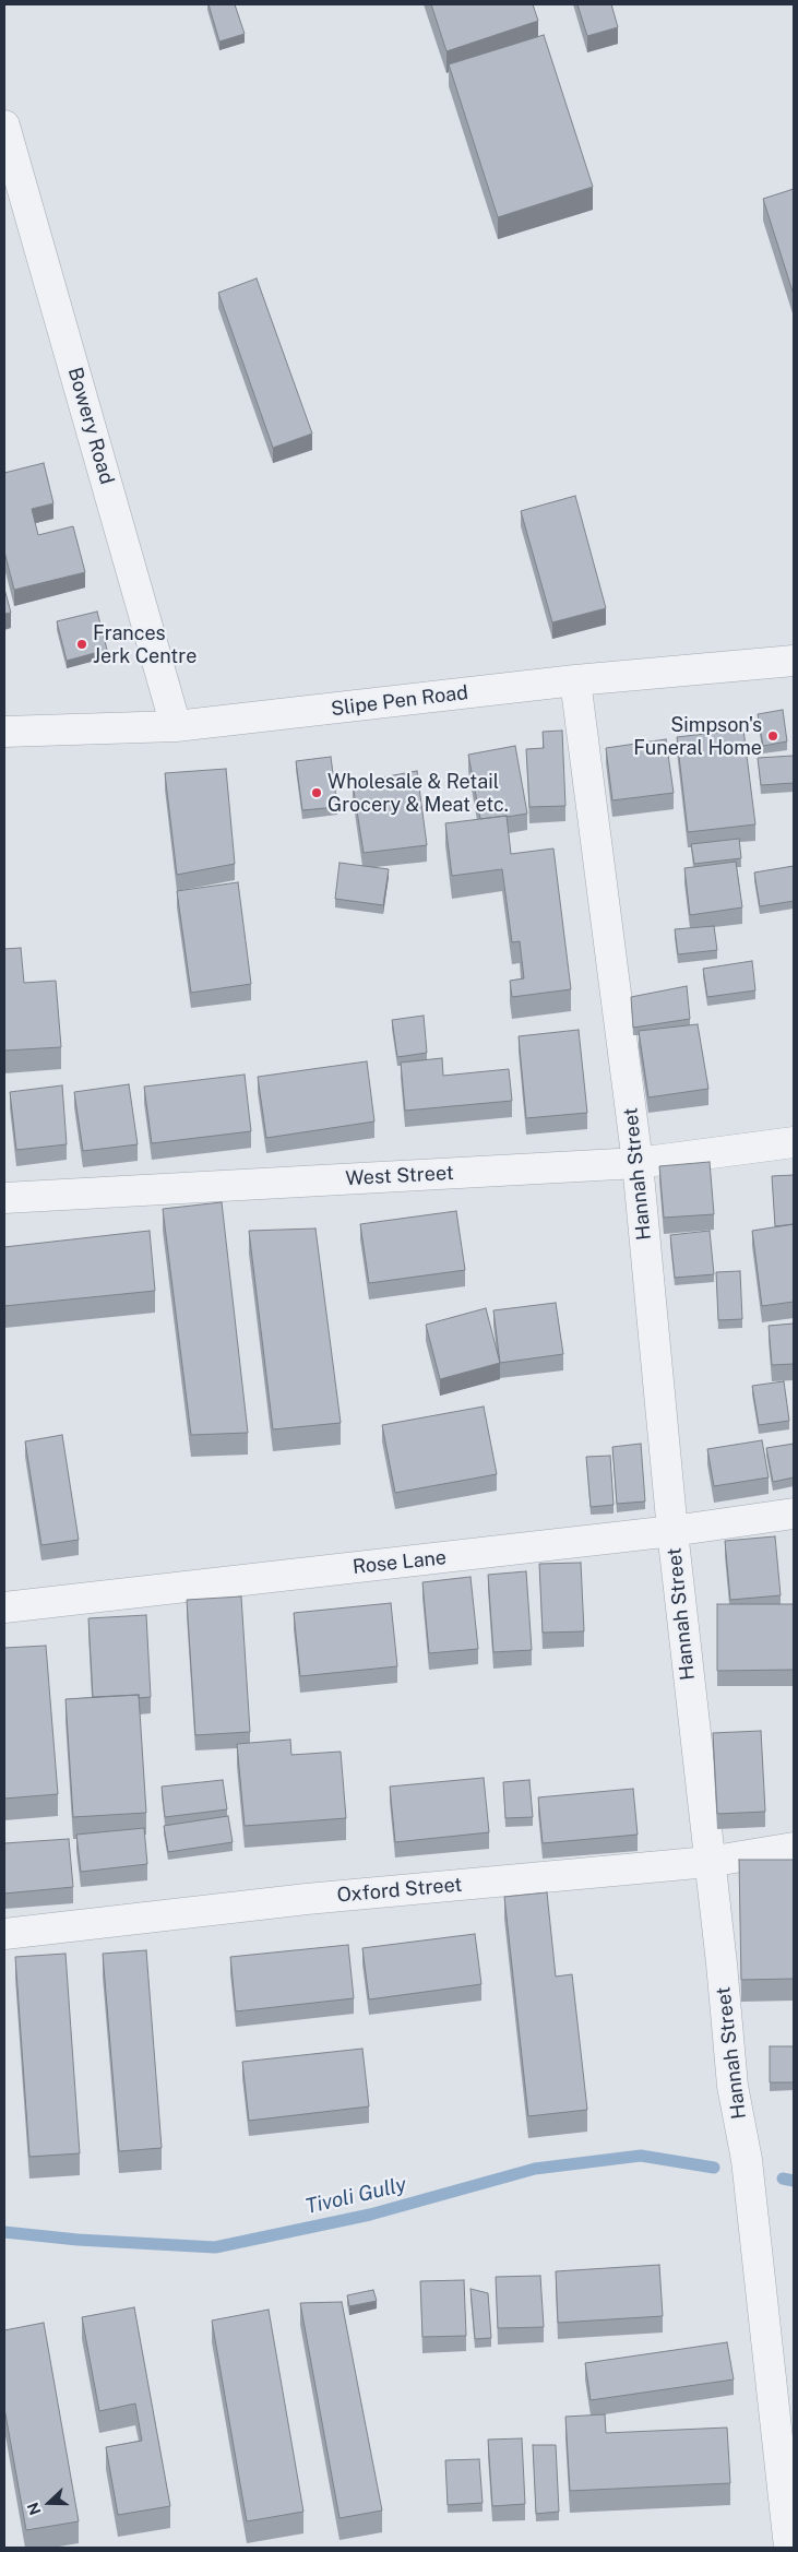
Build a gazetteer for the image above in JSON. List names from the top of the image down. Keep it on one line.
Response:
{"streets":{"street":["Bowery Road","Slipe Pen Road","Hannah Street","West Street","Rose Lane","Oxford Street"]},"crossings":[["Bowery Road","Slipe Pen Road"],["Slipe Pen Road","Hannah Street"],["Hannah Street","West Street"],["Hannah Street","Rose Lane"],["Hannah Street","Oxford Street"]],"water":["Tivoli Gully"],"places":["Frances Jerk Centre","Simpson's Funeral Home","Wholesale & Retail Grocery & Meat etc."],"north":"left"}
